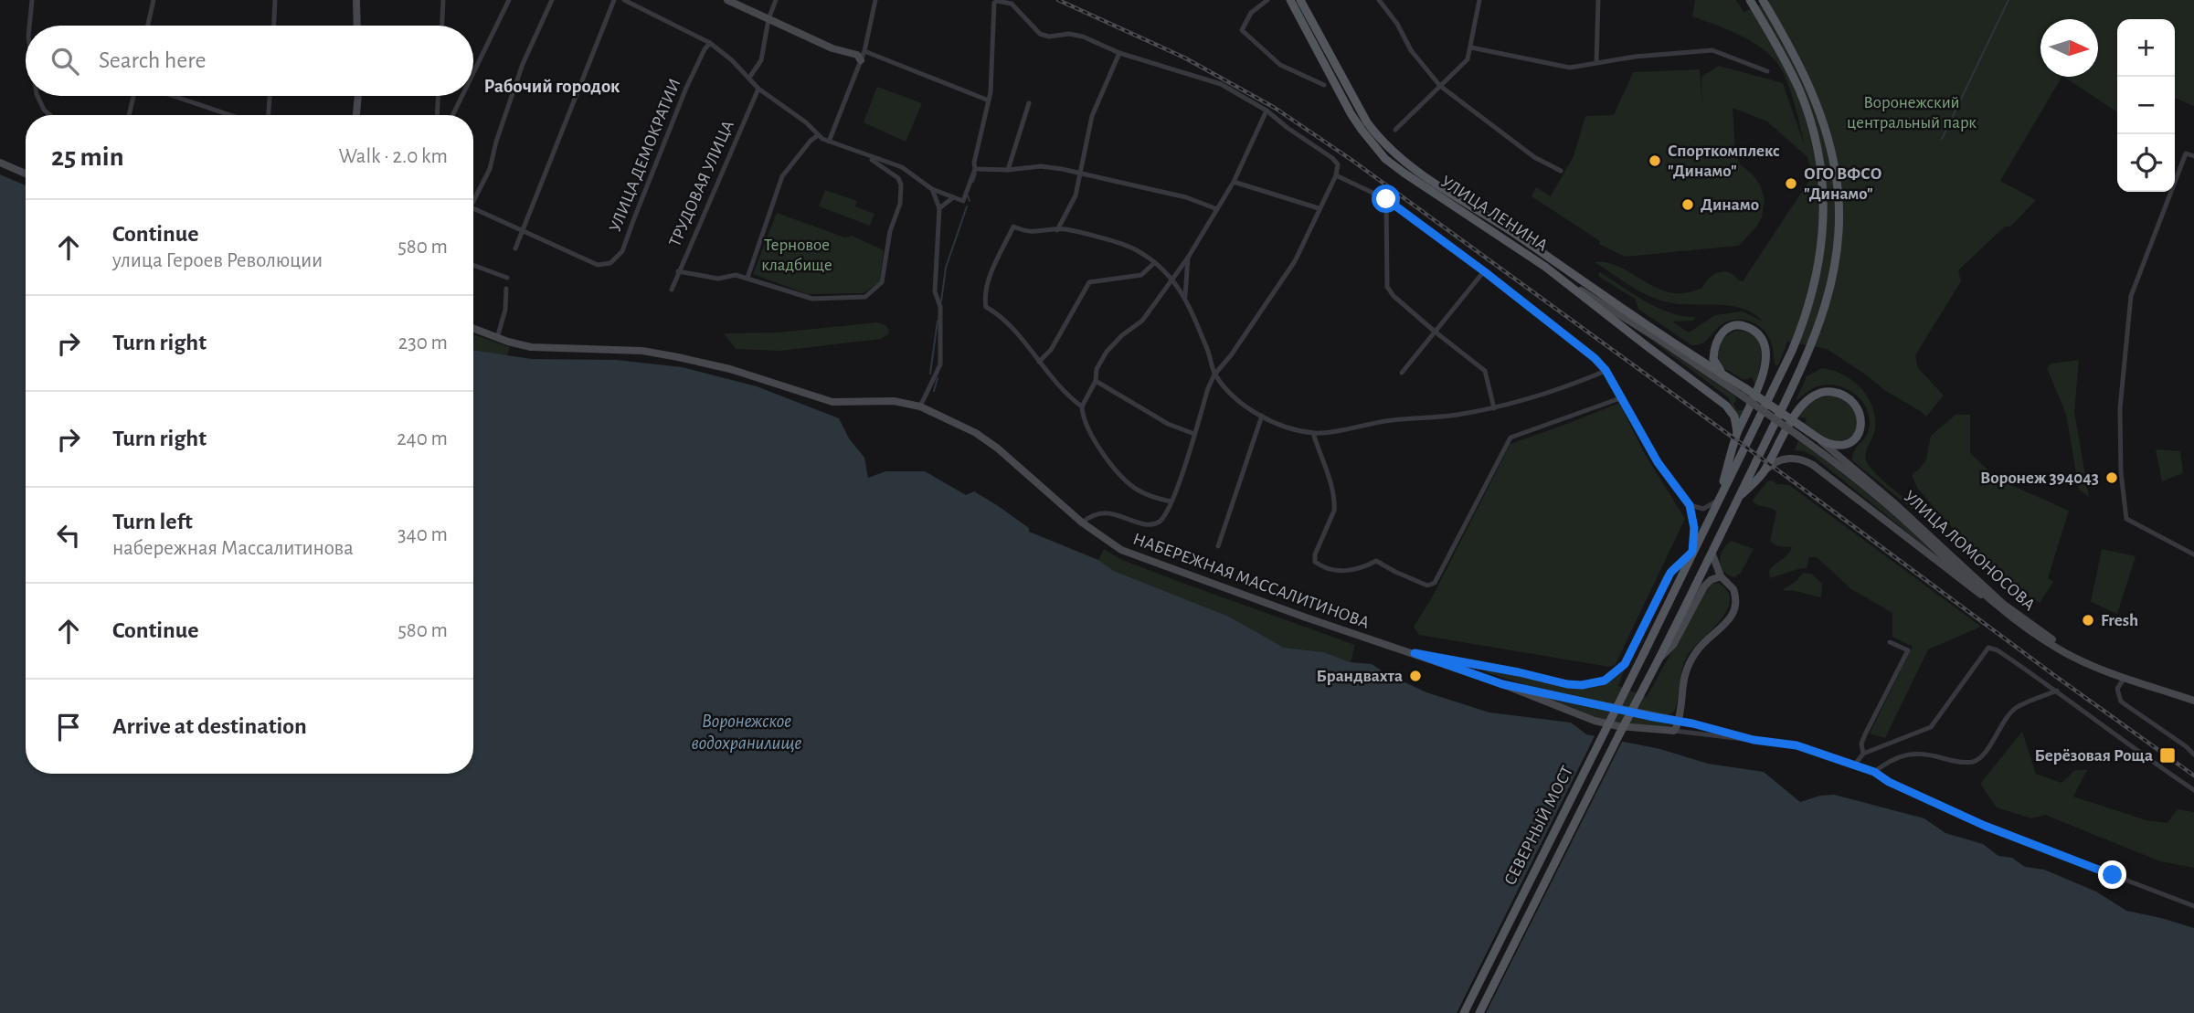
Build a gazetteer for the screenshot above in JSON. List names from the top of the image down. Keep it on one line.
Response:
{"streets":{"main road":["УЛИЦА ЛЕНИНА","УЛИЦА ЛОМОНОСОВА","НАБЕРЕЖНАЯ МАССАЛИТИНОВА","СЕВЕРНЫЙ МОСТ"],"street":["УЛИЦА ДЕМОКРАТИИ","ТРУДОВАЯ УЛИЦА"]},"districts":["Рабочий городок"],"water":["Воронежское водохранилище"],"parks":["Воронежский центральный парк","Терновое кладбище"],"places":{"other":["Спорткомплекс \"Динамо\"","ОГО ВФСО \"Динамо\"","Динамо","Воронеж 394043","Fresh","Брандвахта"],"transit":["Берёзовая Роща"]},"north":"right","page":{"map_buttons":["+","−"],"search":"Search here","heading":["25 min","Walk · 2.0 km"],"list":[["Continue","улица Героев Революции","580 m"],["Turn right","230 m"],["Turn right","240 m"],["Turn left","набережная Массалитинова","340 m"],["Continue","580 m"],"Arrive at destination"]}}
